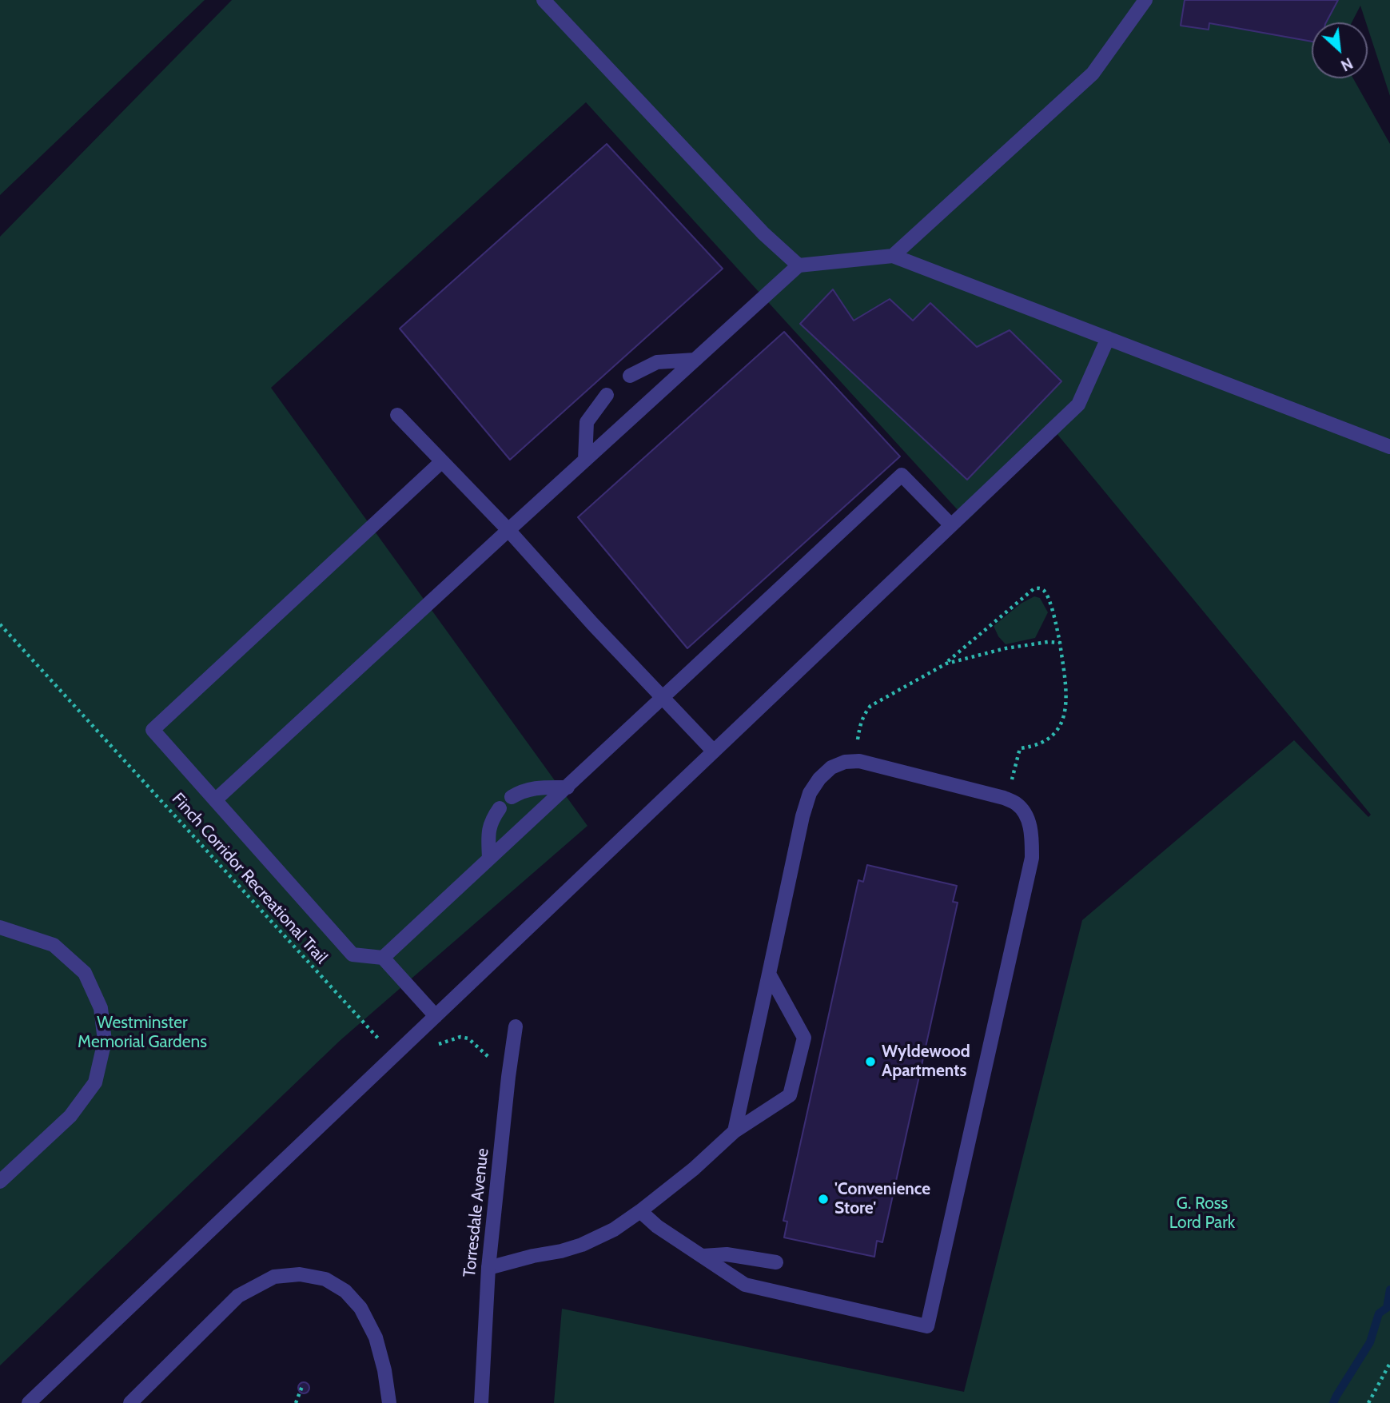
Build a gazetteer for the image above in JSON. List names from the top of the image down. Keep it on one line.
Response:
{"streets":{"street":["Torresdale Avenue"],"path":["Finch Corridor Recreational Trail"]},"parks":["Westminster Memorial Gardens","G. Ross Lord Park"],"places":["Wyldewood Apartments","'Convenience Store'"],"north":"bottom right"}
